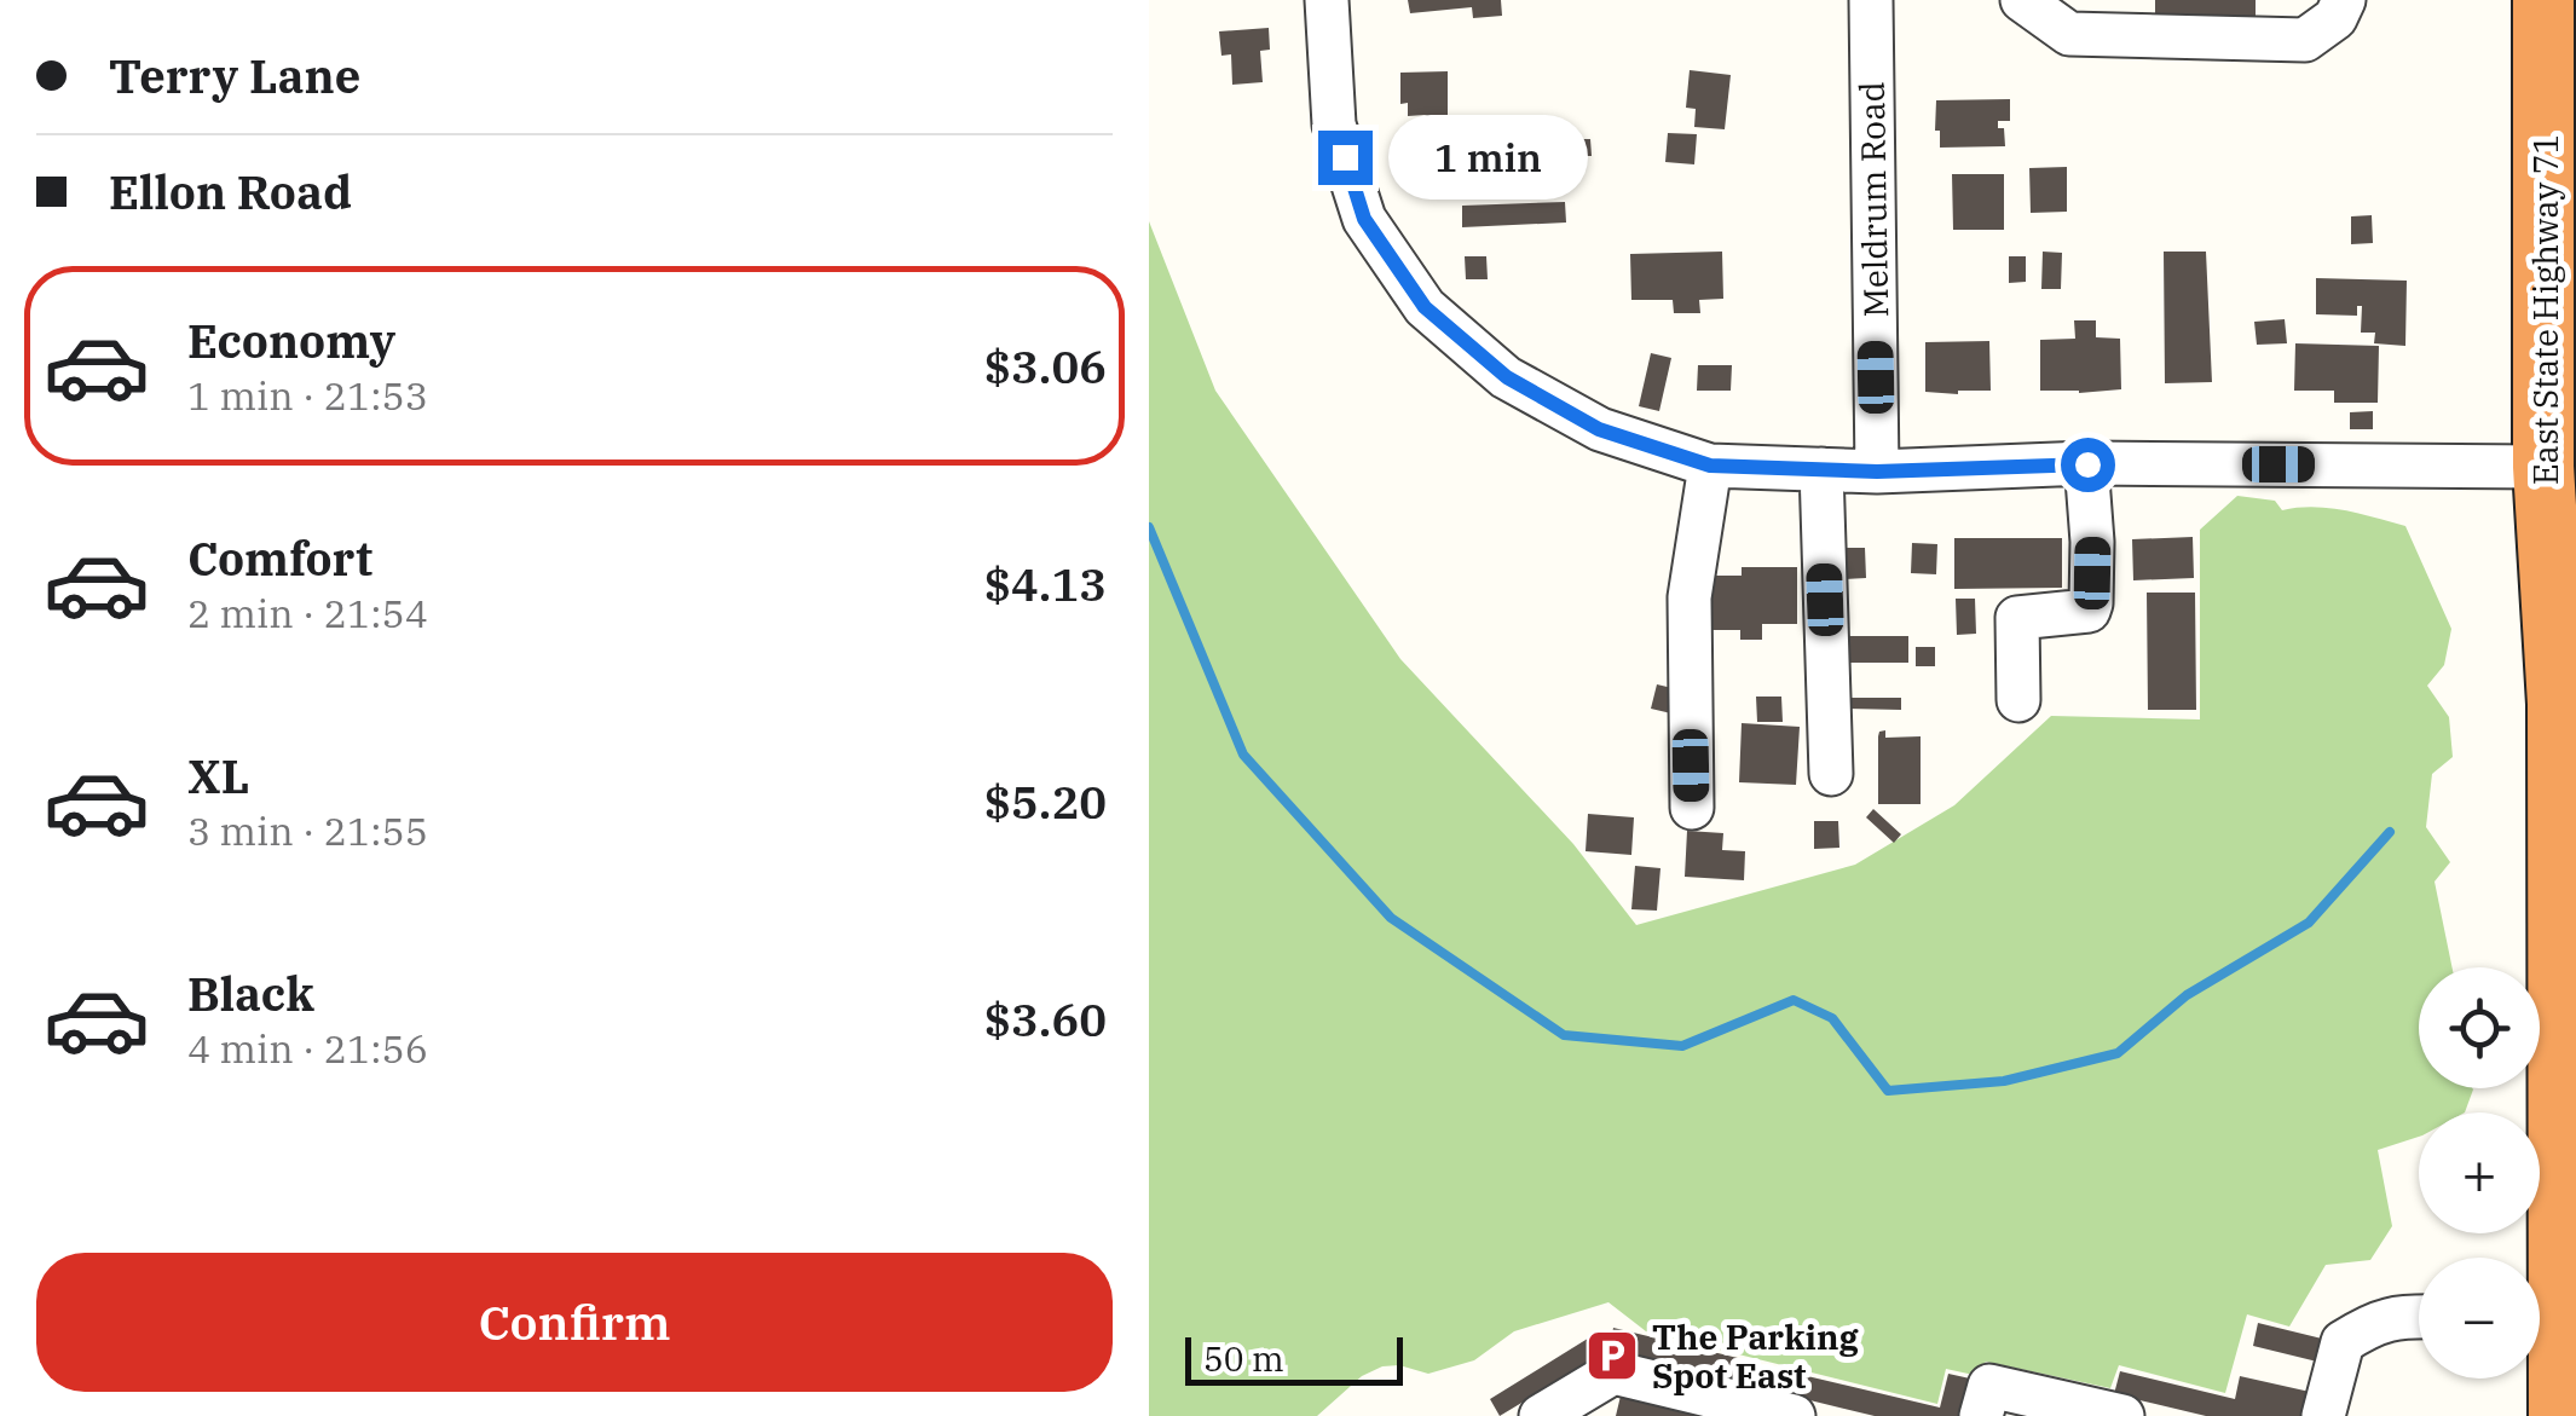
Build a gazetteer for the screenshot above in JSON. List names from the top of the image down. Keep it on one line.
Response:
{"streets":{"highway":["East State Highway 71"],"street":["Meldrum Road"]},"places":{"parking":["The Parking Spot East"]},"scale_bar":"50 m","page":{"banner":["Terry Lane","Ellon Road"],"bubble":"1 min","list":[{"name":"Economy","note":"1 min · 21:53","value":"$3.06"},{"name":"Comfort","note":"2 min · 21:54","value":"$4.13"},{"name":"XL","note":"3 min · 21:55","value":"$5.20"},{"name":"Black","note":"4 min · 21:56","value":"$3.60"}],"map_buttons":["+","−"],"buttons":"Confirm","scale":"50 m"}}
